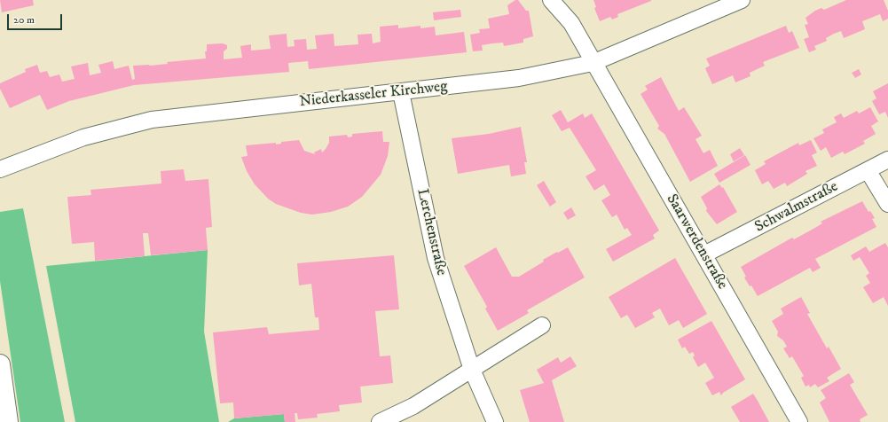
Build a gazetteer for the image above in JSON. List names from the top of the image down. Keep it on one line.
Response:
{"streets":{"street":["Niederkasseler Kirchweg","Schwalmstraße","Lerchenstraße","Saarwerdenstraße"]},"crossings":[["Niederkasseler Kirchweg","Lerchenstraße"],["Niederkasseler Kirchweg","Saarwerdenstraße"],["Schwalmstraße","Saarwerdenstraße"]],"scale_bar":"20 m"}
